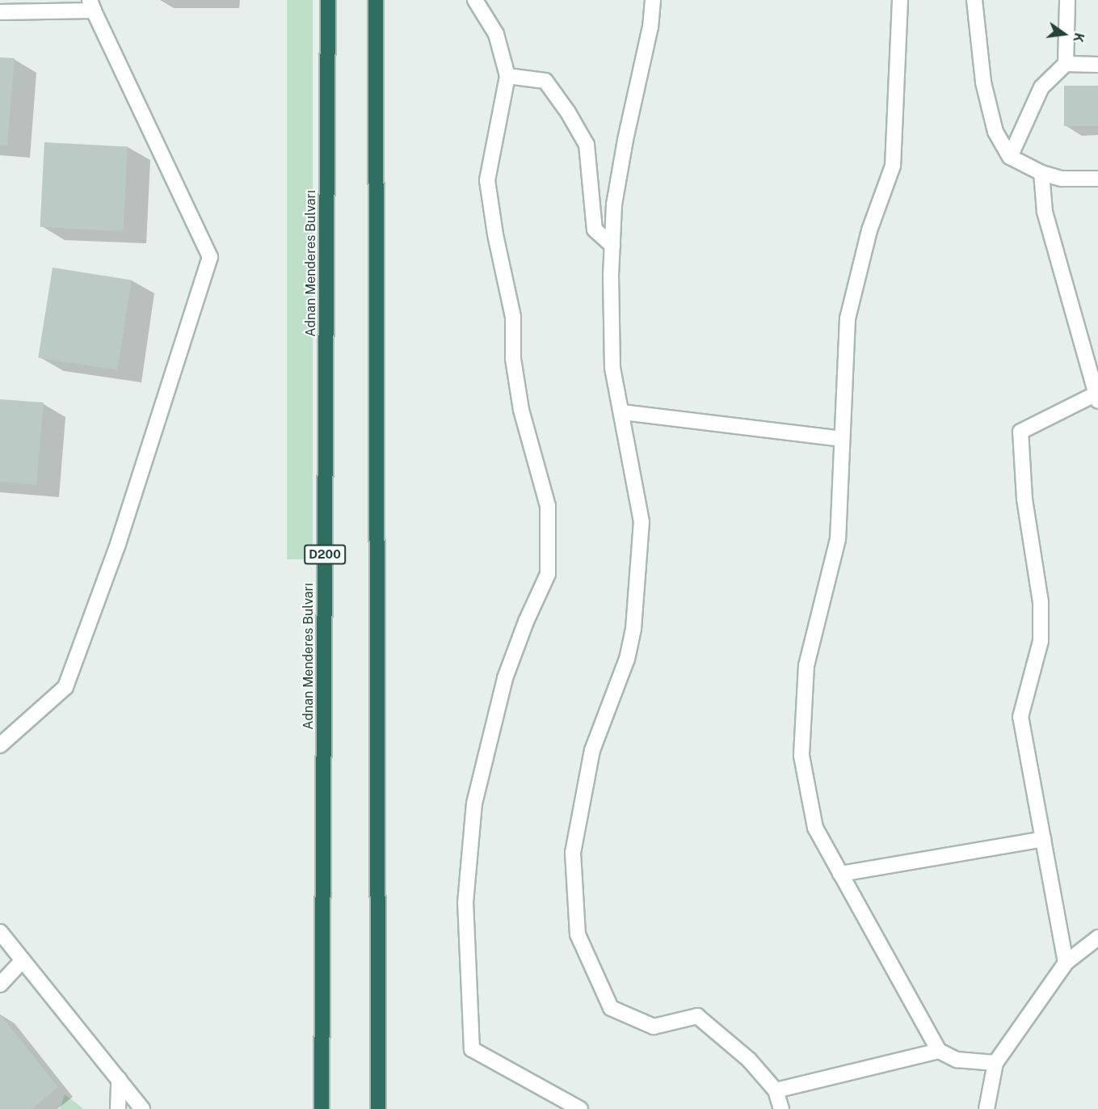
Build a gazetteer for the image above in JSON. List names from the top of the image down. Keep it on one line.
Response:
{"streets":{"highway":["Adnan Menderes Bulvarı","D200"]},"north":"right"}
